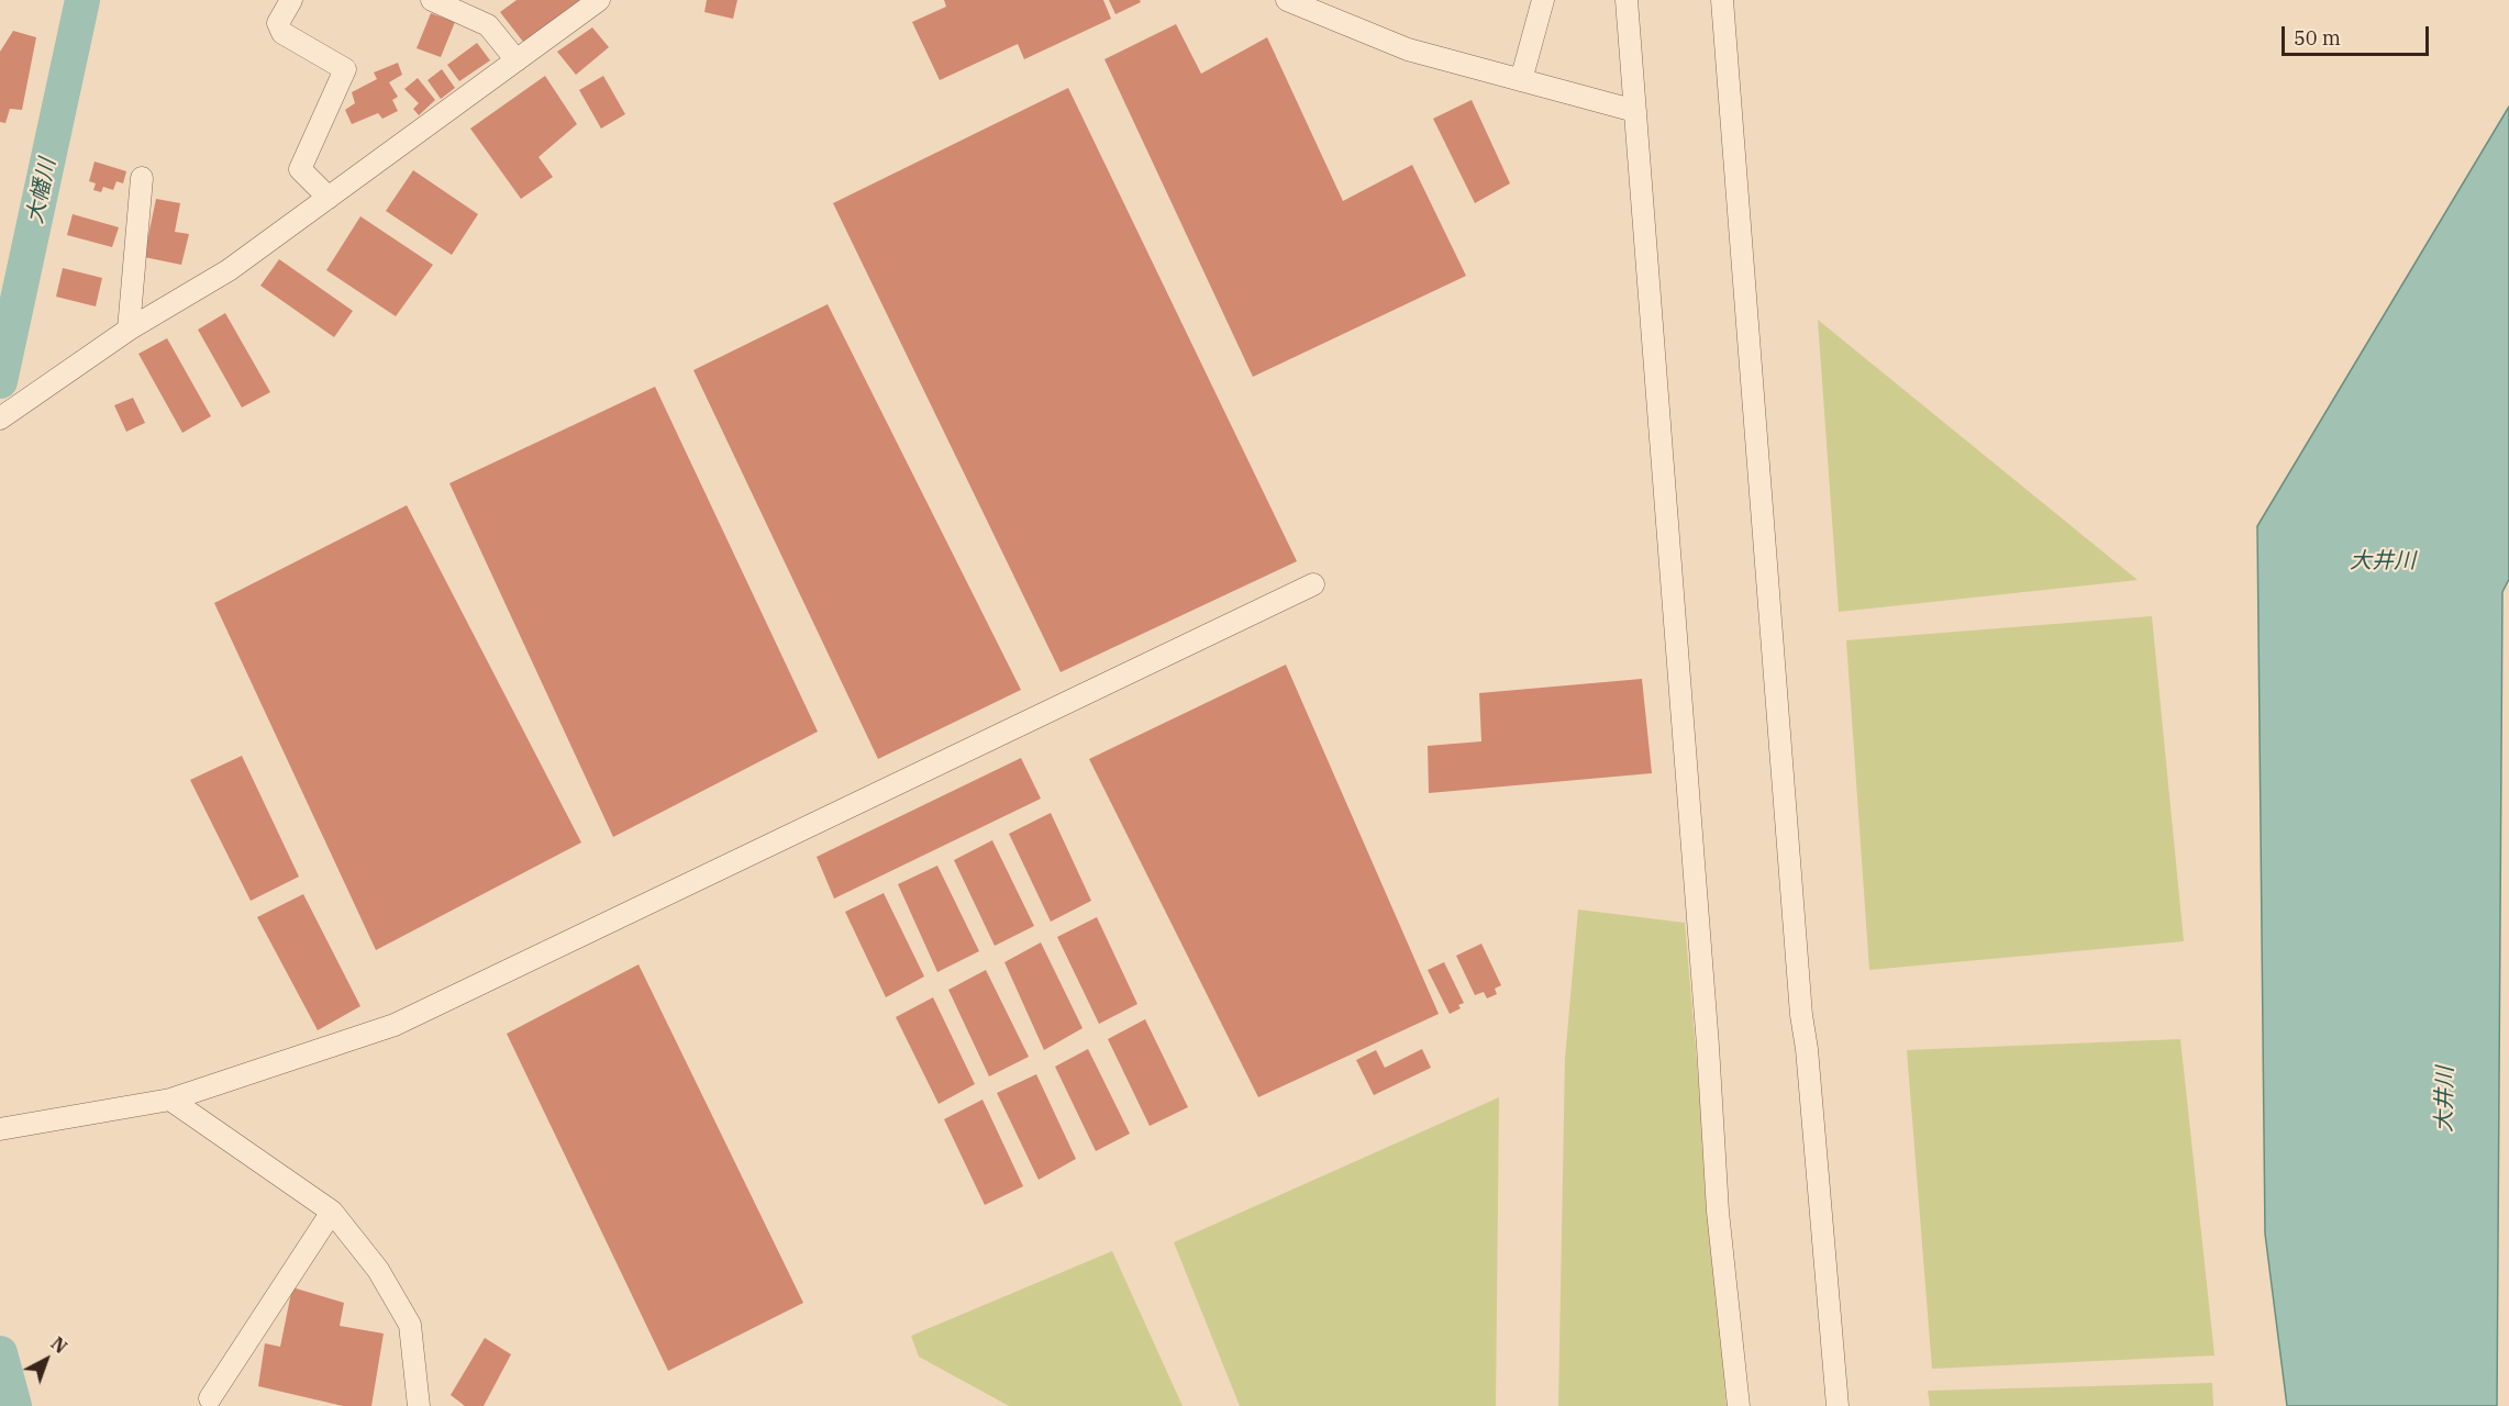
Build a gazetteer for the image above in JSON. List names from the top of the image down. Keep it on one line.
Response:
{"water":["大幡川","大井川"],"scale_bar":"50 m","north":"top right"}
